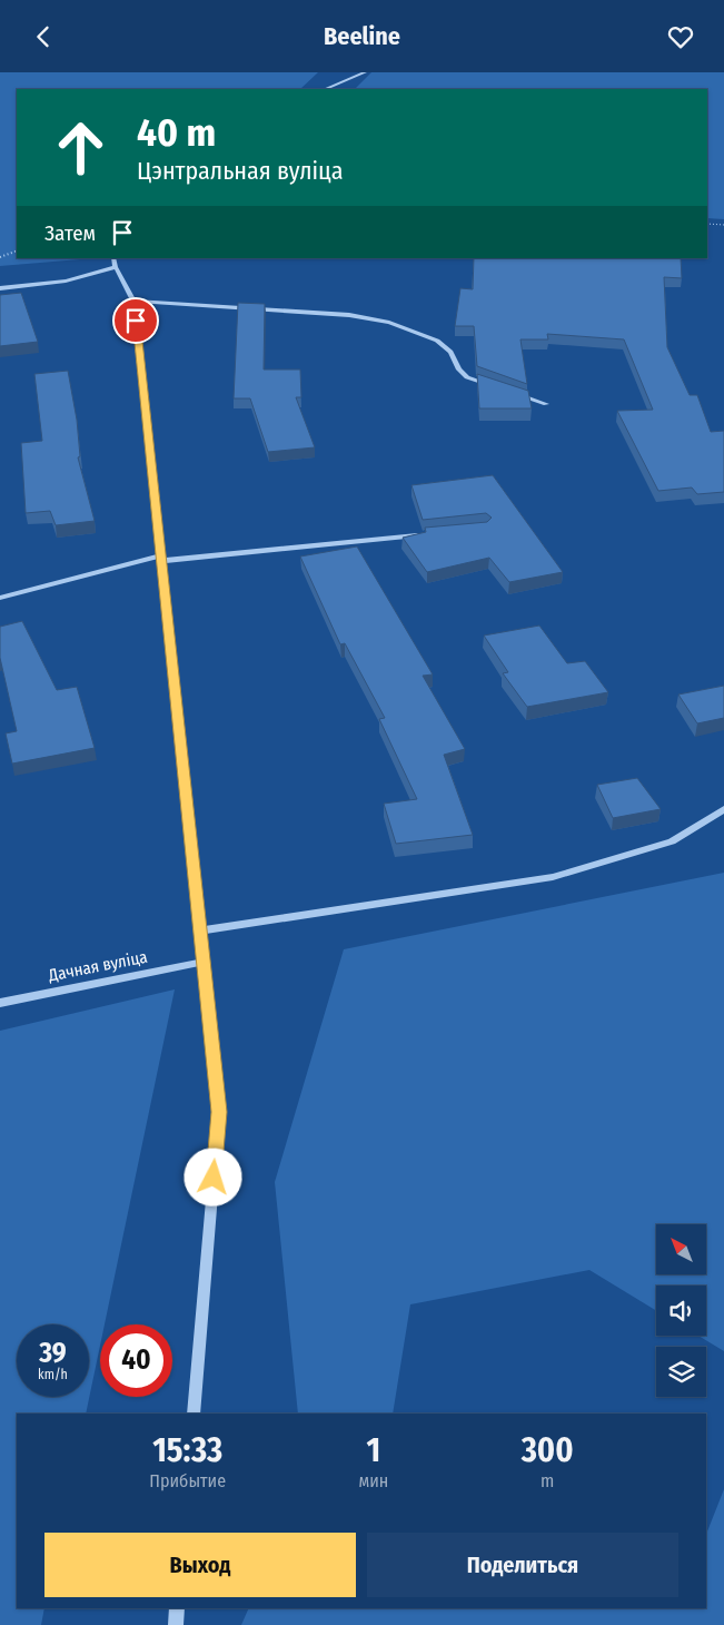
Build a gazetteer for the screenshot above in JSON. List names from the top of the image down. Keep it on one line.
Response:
{"streets":{"street":["Дачная вуліца"]},"north":"top left","page":{"header":"Beeline","turn":["40 m","Цэнтральная вуліца"],"then":"Затем","speed":"39 km/h","limit":"40","eta":["15:33","Прибытие","1","мин","300","m"],"buttons":["Выход","Поделиться"]}}
